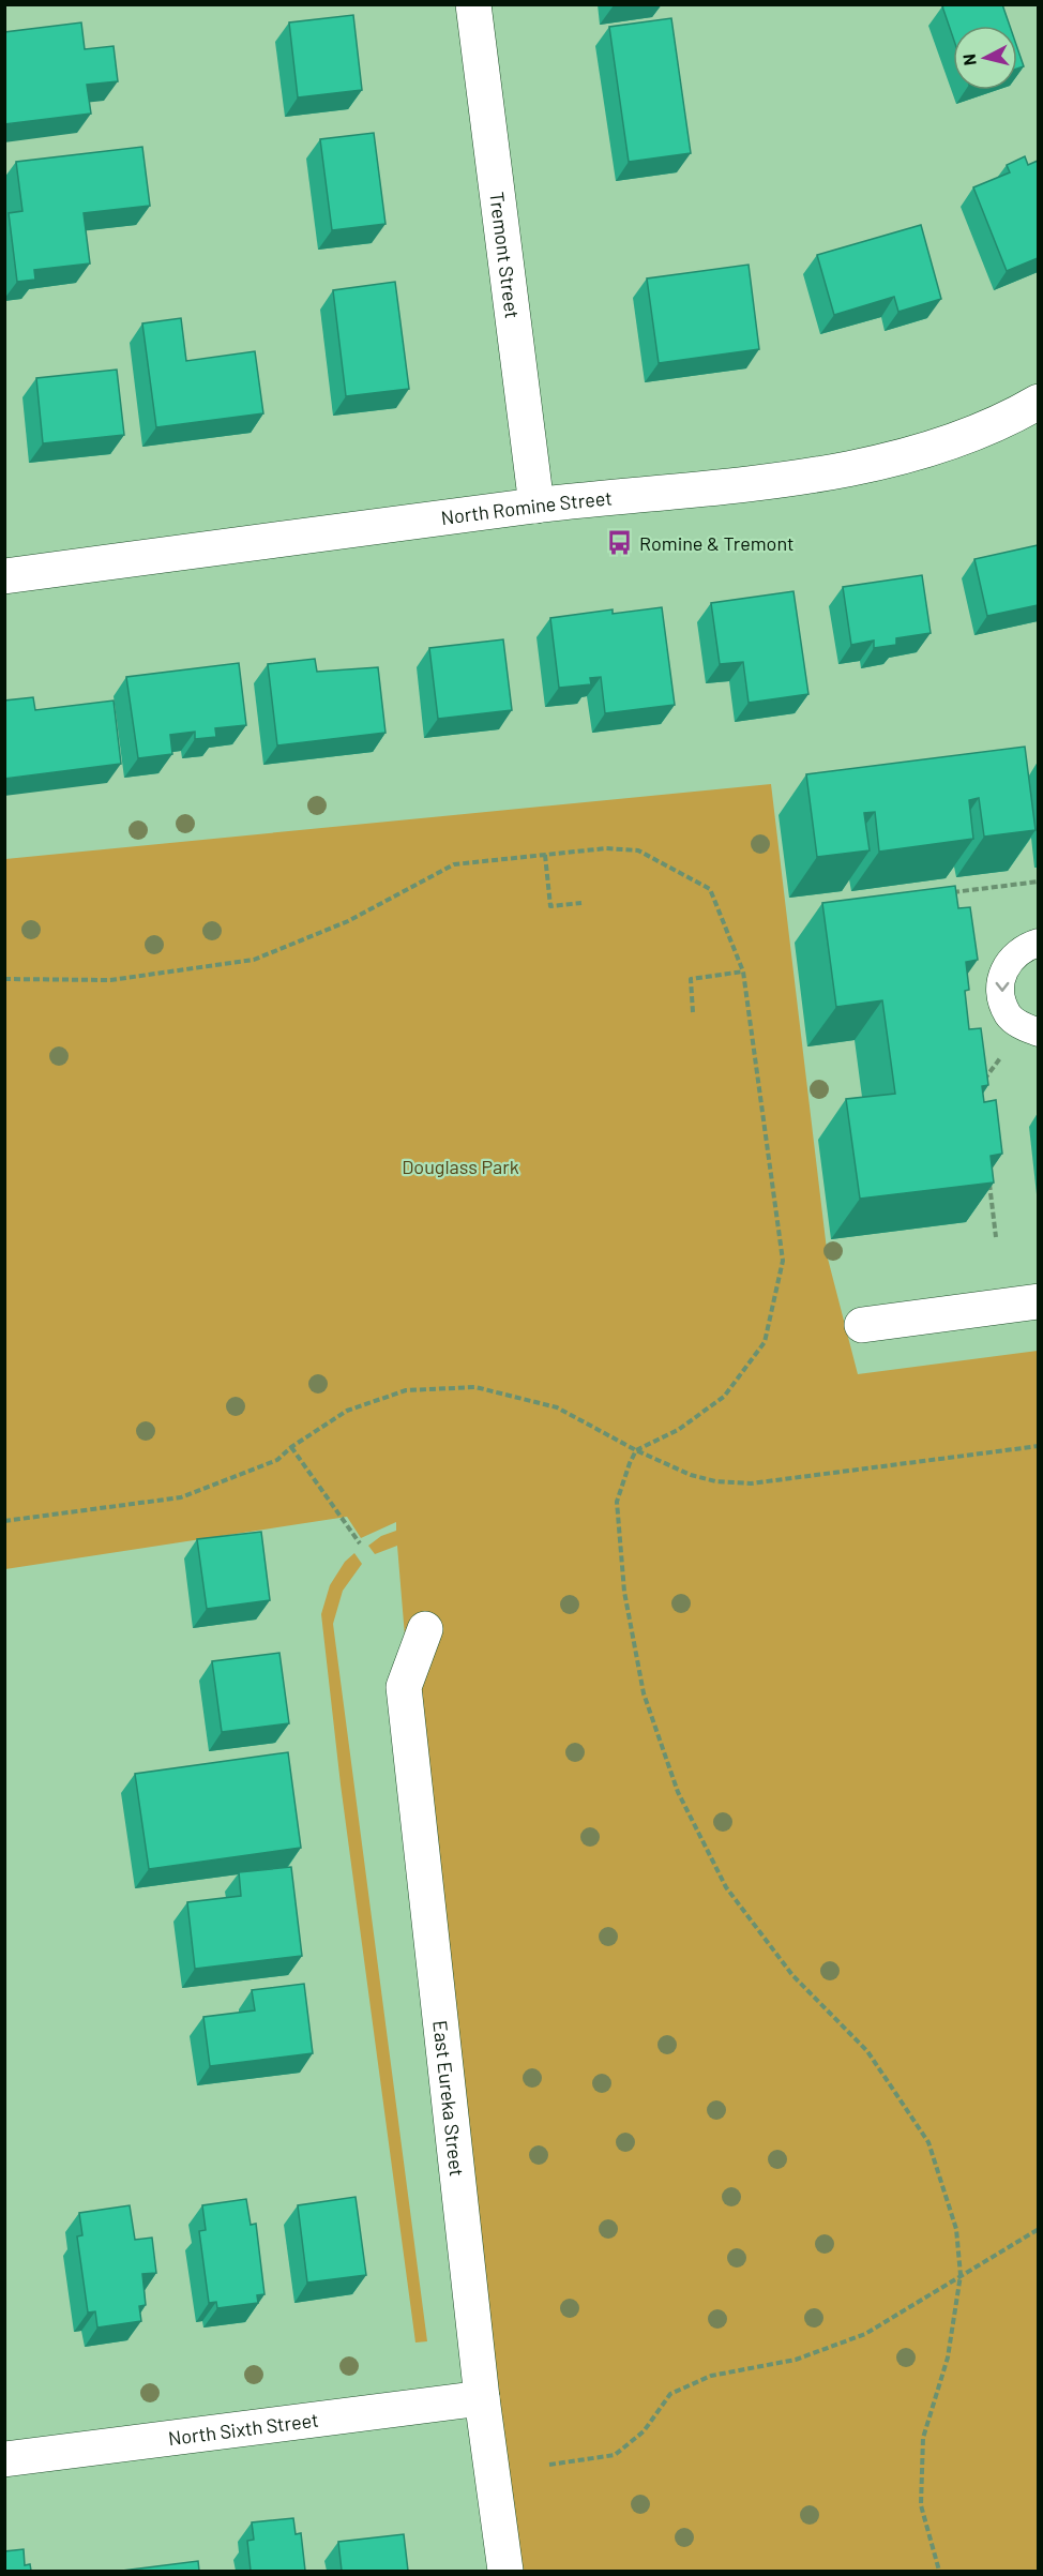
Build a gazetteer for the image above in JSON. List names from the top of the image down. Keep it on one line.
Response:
{"streets":{"street":["Tremont Street","North Romine Street","East Eureka Street","North Sixth Street"]},"crossings":[["Tremont Street","North Romine Street"],["East Eureka Street","North Sixth Street"]],"parks":["Douglass Park"],"places":{"bus stop":["Romine & Tremont"]},"north":"left"}
